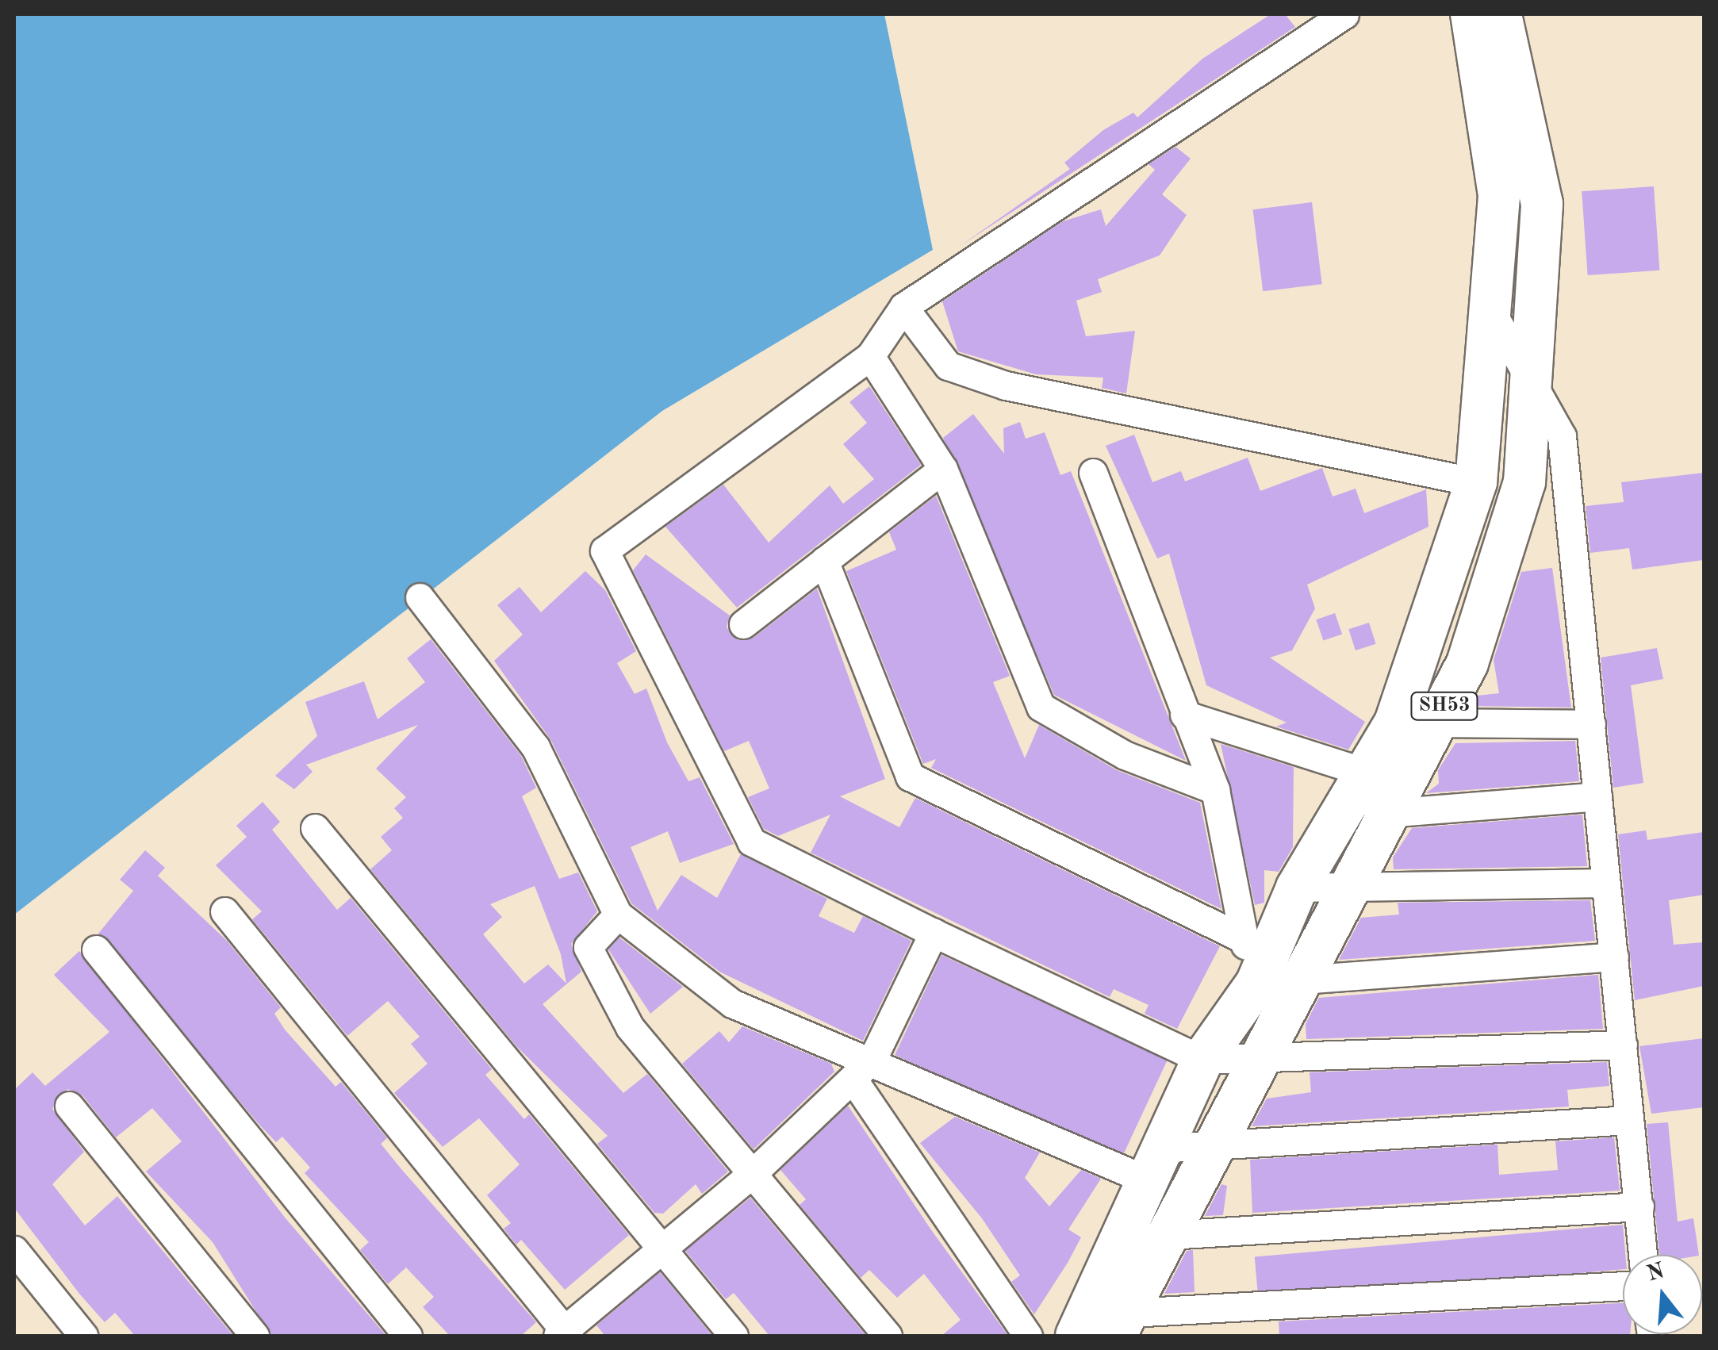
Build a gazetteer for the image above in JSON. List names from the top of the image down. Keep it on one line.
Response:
{"streets":{"main road":["SH53"]},"north":"top"}
